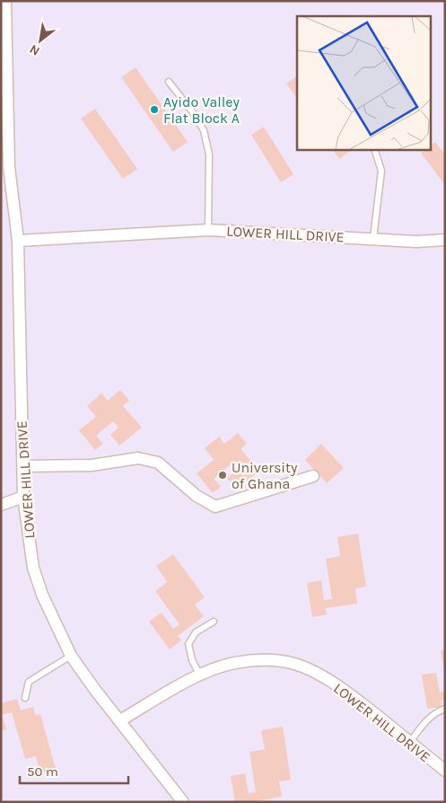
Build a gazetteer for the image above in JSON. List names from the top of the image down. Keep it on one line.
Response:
{"streets":{"street":["LOWER HILL DRIVE"]},"places":["Ayido Valley Flat Block A","University of Ghana"],"scale_bar":"50 m","north":"bottom left"}
